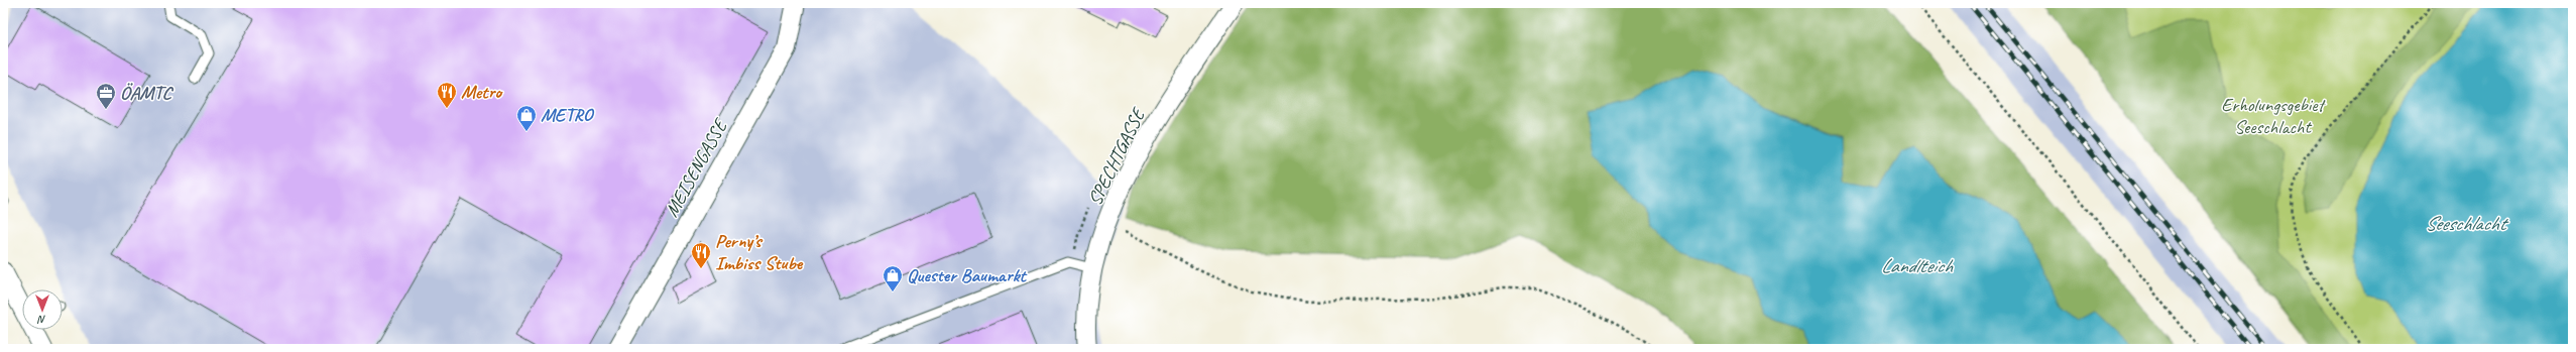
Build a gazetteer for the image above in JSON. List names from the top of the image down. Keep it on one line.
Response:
{"streets":{"street":["SPECHTGASSE","MEISENGASSE"]},"water":["Seeschlacht","Landlteich"],"parks":["Erholungsgebiet Seeschlacht"],"places":{"restaurant":["Metro","Perny’s Imbiss Stube"],"office":["ÖAMTC"],"shop":["METRO","Quester Baumarkt"]},"north":"bottom"}
